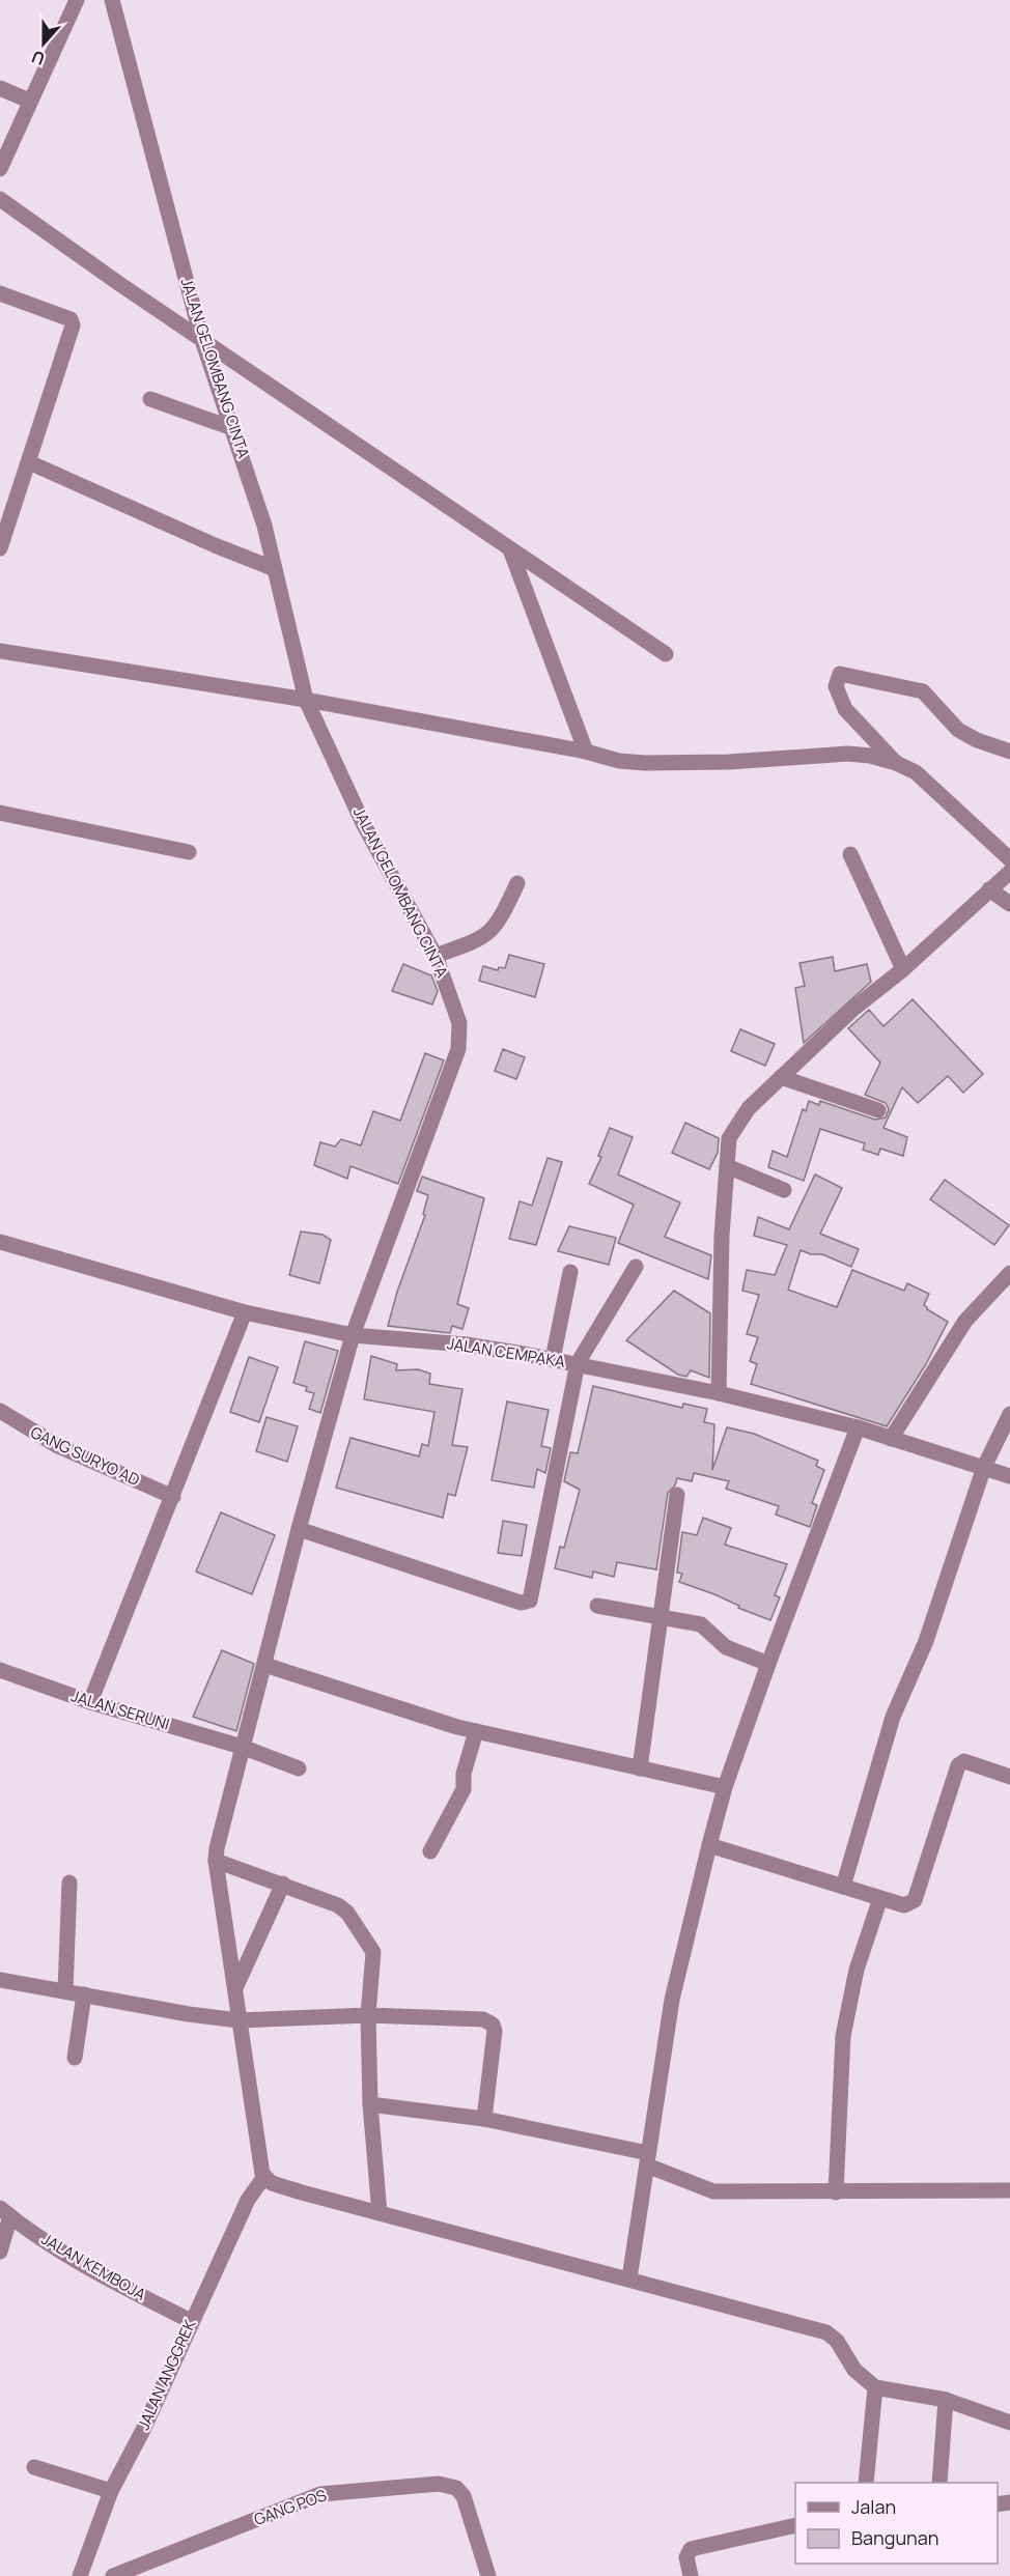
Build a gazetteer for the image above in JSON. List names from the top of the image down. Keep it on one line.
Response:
{"streets":{"street":["JALAN GELOMBANG CINTA","JALAN CEMPAKA","GANG SURYO AD","JALAN SERUNI","JALAN KEMBOJA","JALAN ANGGREK","GANG POS"]},"crossings":[["JALAN GELOMBANG CINTA","JALAN CEMPAKA"],["JALAN GELOMBANG CINTA","JALAN SERUNI"],["JALAN KEMBOJA","JALAN ANGGREK"]],"legend":["Jalan","Bangunan"],"north":"bottom"}
